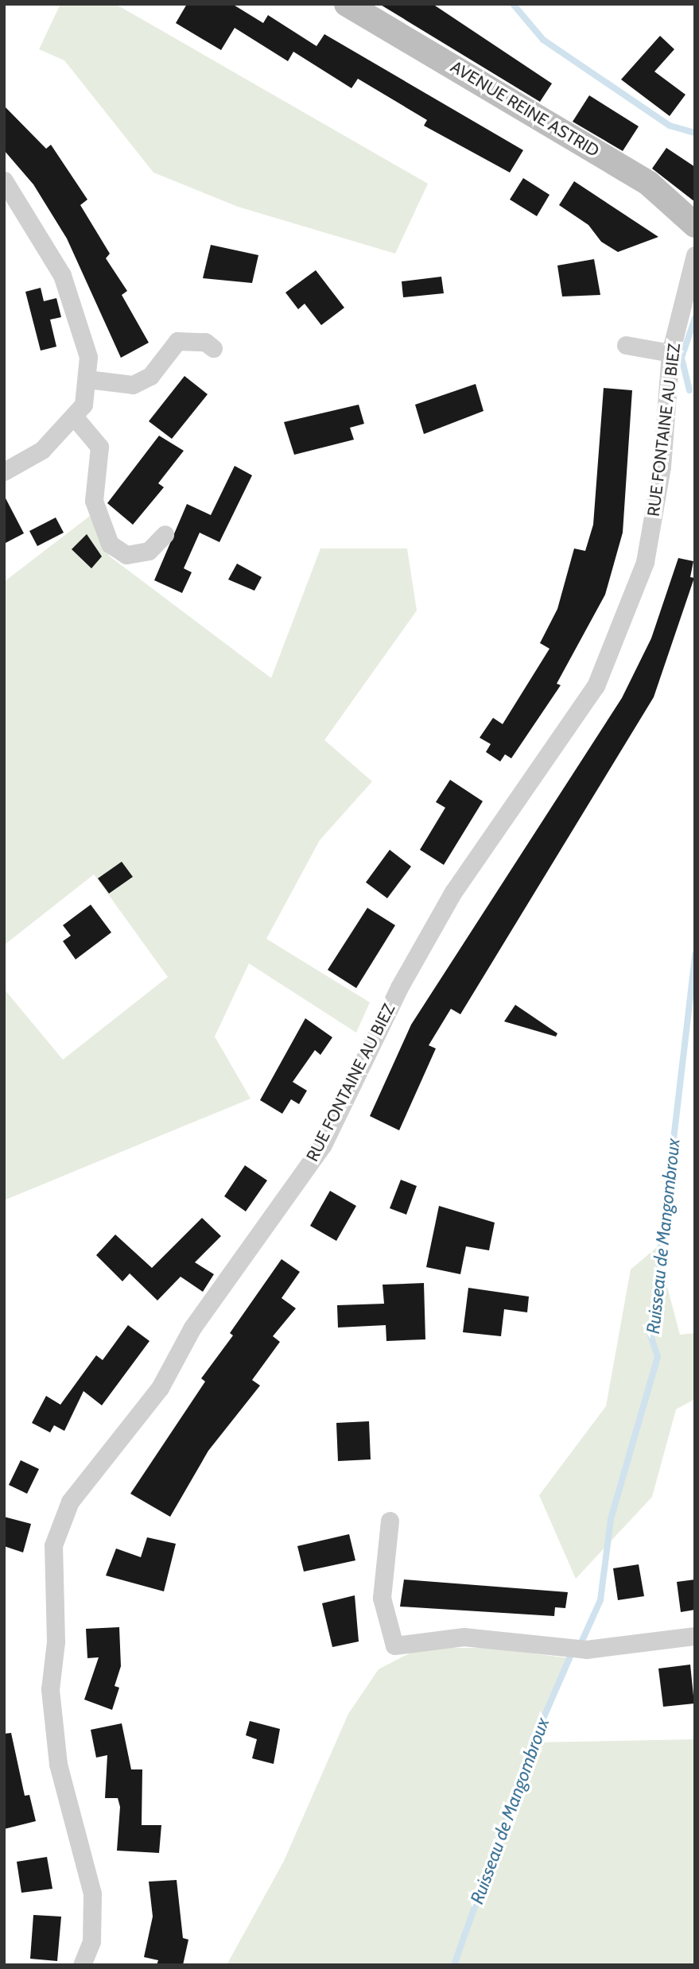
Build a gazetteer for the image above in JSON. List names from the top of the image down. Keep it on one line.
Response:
{"streets":{"main road":["AVENUE REINE ASTRID"],"street":["RUE FONTAINE AU BIEZ"]},"water":["Ruisseau de Mangombroux"]}
